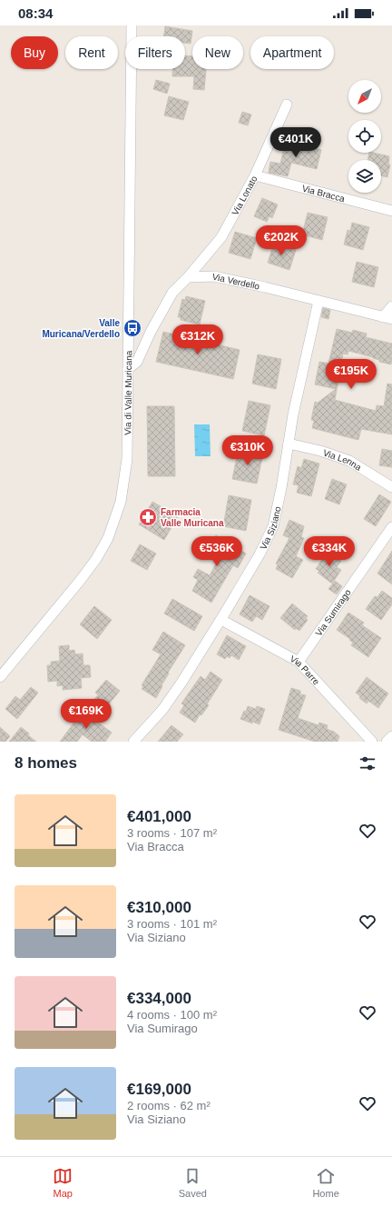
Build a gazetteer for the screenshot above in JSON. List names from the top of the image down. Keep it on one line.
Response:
{"streets":{"street":["Via Bracca","Via Lonato","Via Verdello","Via di Valle Muricana","Via Lenna","Via Siziano","Via Sumirago","Via Parre"]},"crossings":[["Via Bracca","Via Lonato"],["Via Lonato","Via Verdello"],["Via Verdello","Via Siziano"],["Via Lenna","Via Siziano"],["Via Siziano","Via Parre"],["Via Sumirago","Via Parre"]],"places":{"bus stop":["Valle Muricana/Verdello"],"pharmacy":["Farmacia Valle Muricana"]},"north":"bottom left","page":{"status":"08:34","chip":["Buy","Rent","Filters","New","Apartment"],"price":["€401K","€202K","€312K","€195K","€310K","€536K","€334K","€169K"],"heading":"8 homes","list":[{"name":"€401,000","note":"3 rooms · 107 m² · Via Bracca"},{"name":"€310,000","note":"3 rooms · 101 m² · Via Siziano"},{"name":"€334,000","note":"4 rooms · 100 m² · Via Sumirago"},{"name":"€169,000","note":"2 rooms · 62 m² · Via Siziano"}],"tabs":["Map","Saved","Home"]}}
